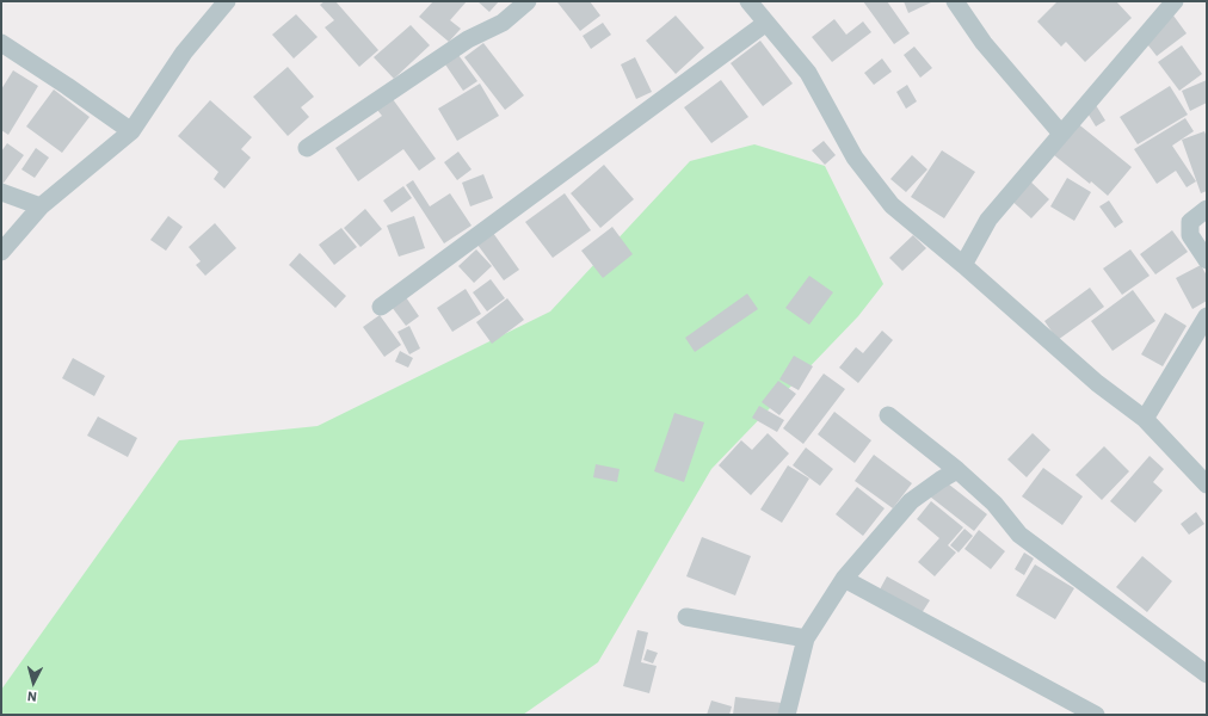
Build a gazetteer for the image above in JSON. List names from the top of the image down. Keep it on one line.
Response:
{"north":"bottom"}
